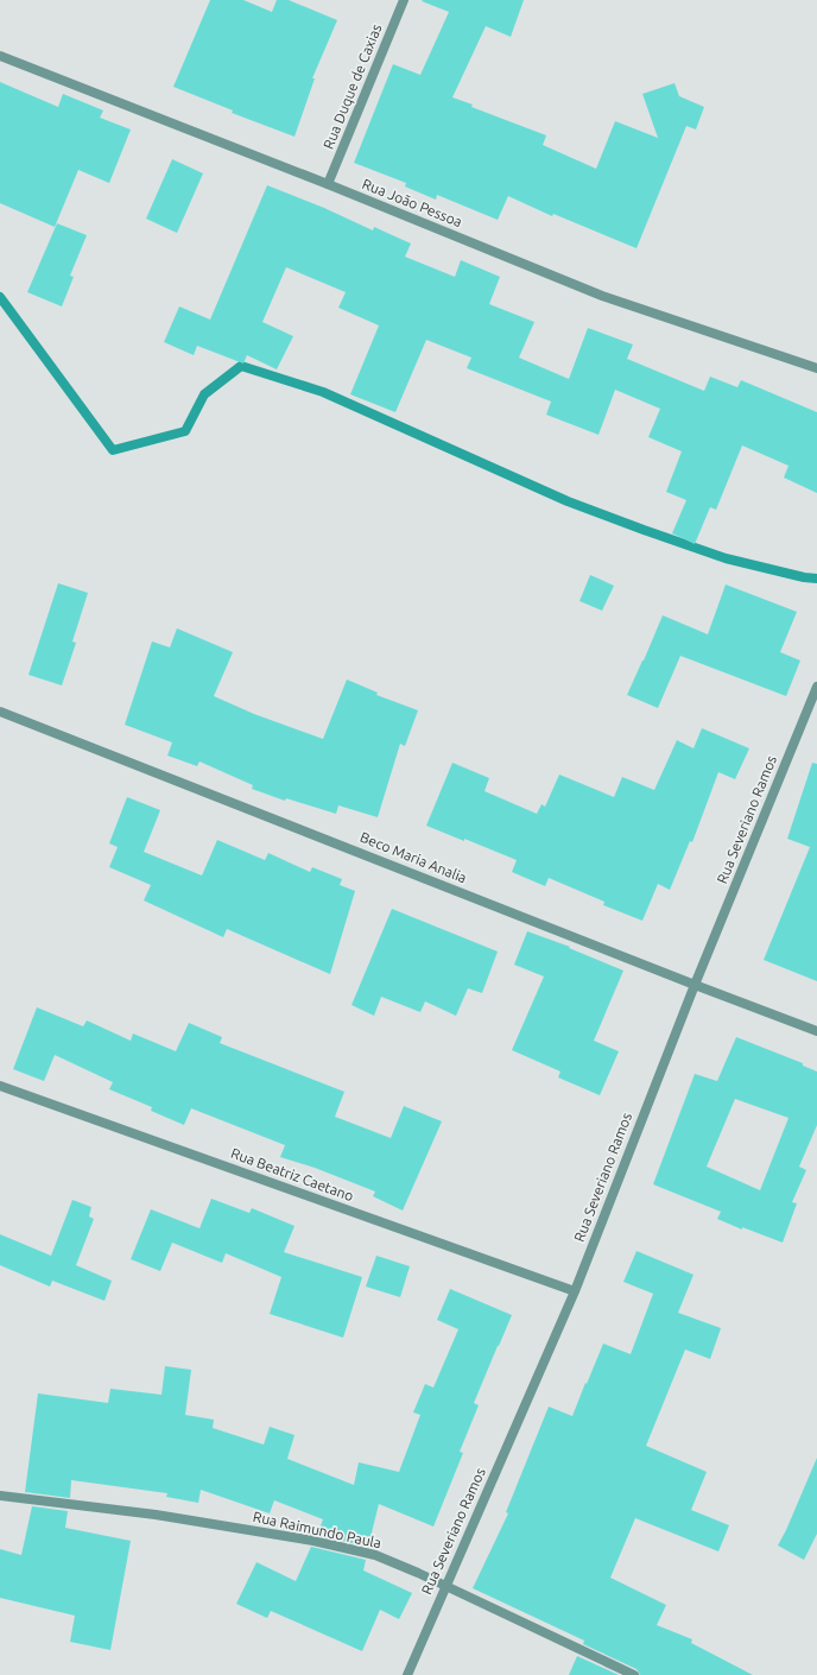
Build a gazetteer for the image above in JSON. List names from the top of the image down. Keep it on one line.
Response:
{"streets":{"street":["Rua Duque de Caxias","Rua João Pessoa","Rua Severiano Ramos","Beco Maria Analia","Rua Beatriz Caetano","Rua Raimundo Paula"]},"crossings":[["Rua Duque de Caxias","Rua João Pessoa"],["Rua Severiano Ramos","Beco Maria Analia"],["Rua Severiano Ramos","Rua Beatriz Caetano"],["Rua Severiano Ramos","Rua Raimundo Paula"]]}
